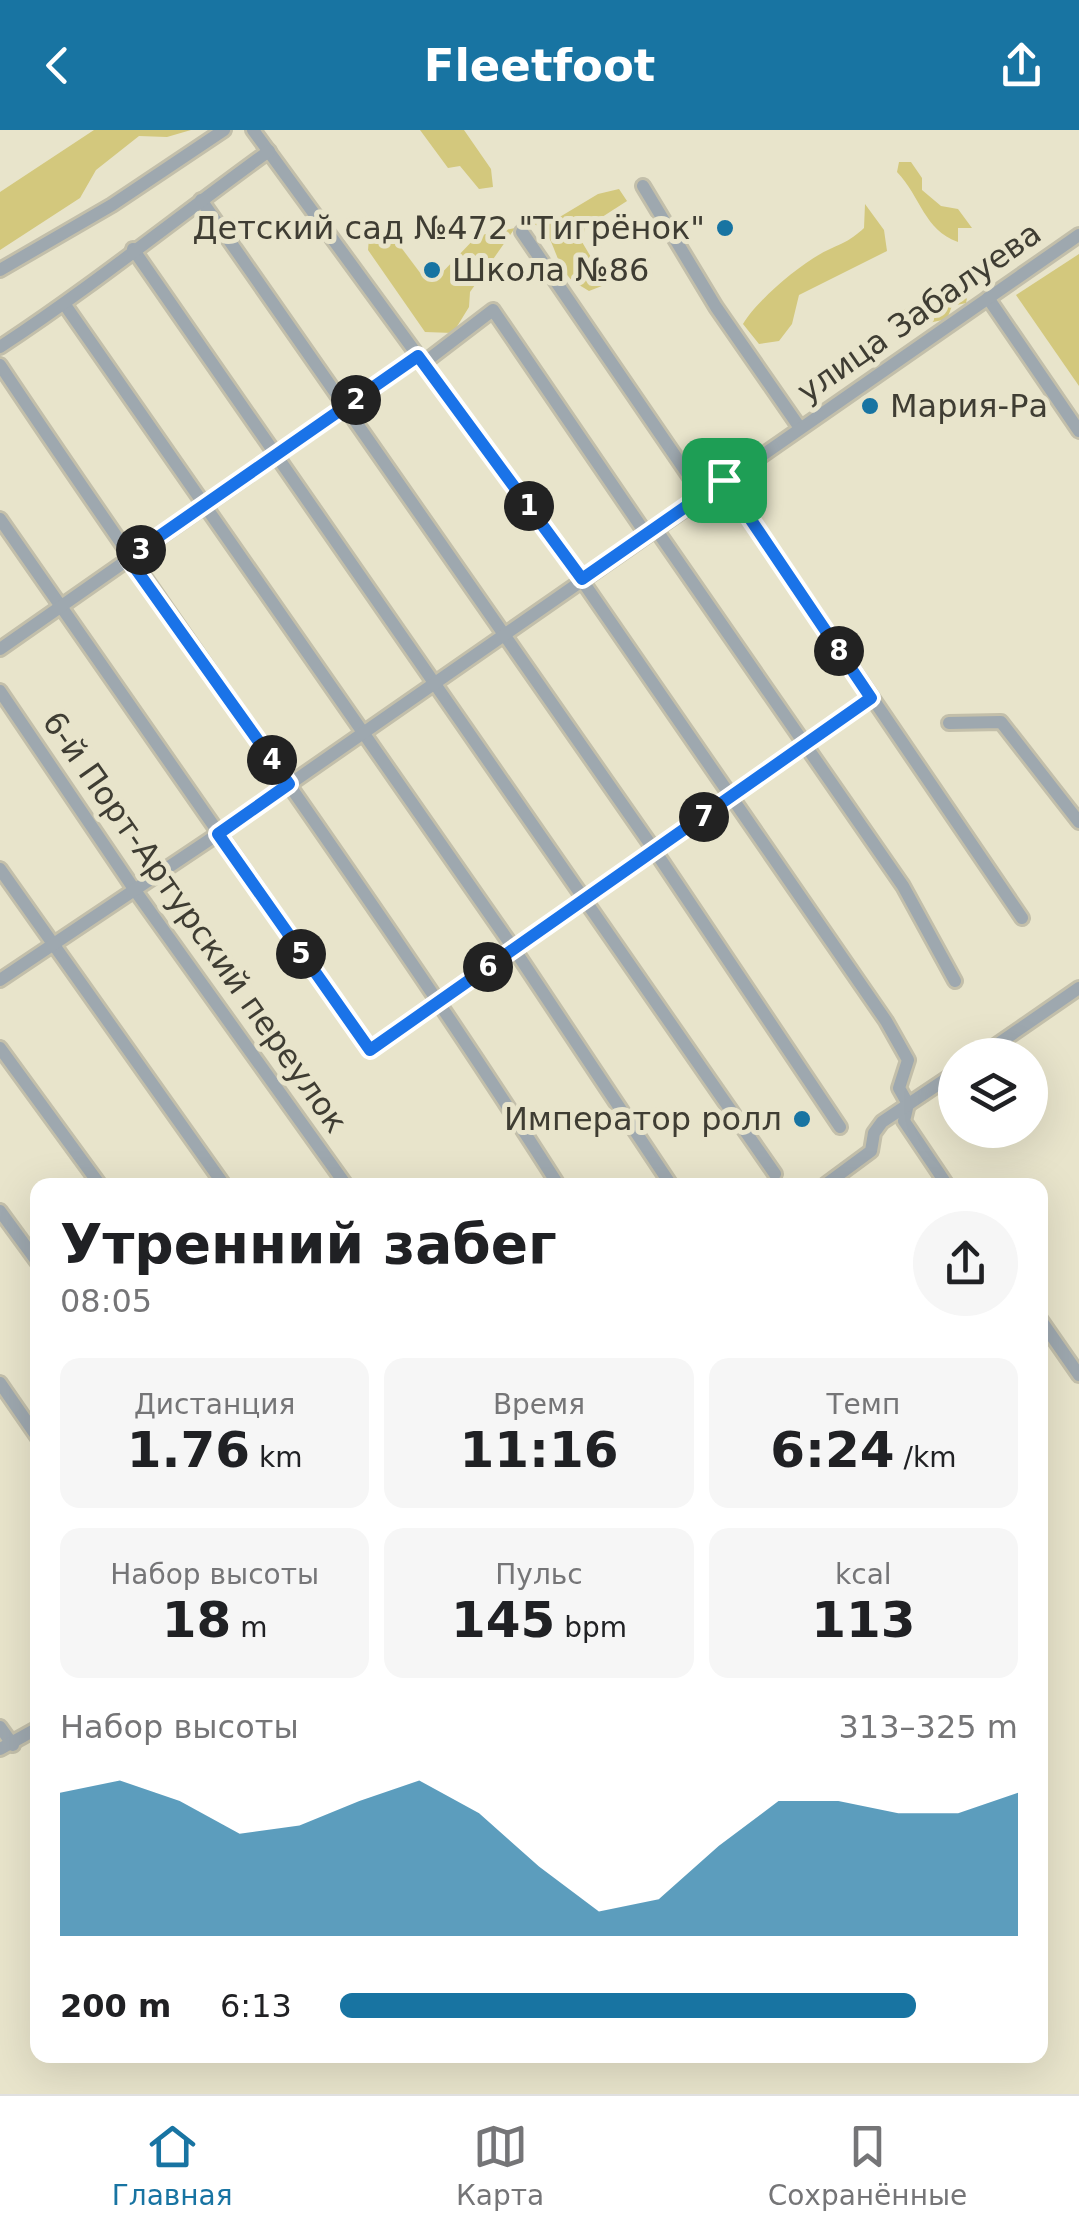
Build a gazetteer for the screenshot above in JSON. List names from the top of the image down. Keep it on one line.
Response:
{"streets":{"street":["улица Забалуева","6-й Порт-Артурский переулок"]},"crossings":[["улица Забалуева","6-й Порт-Артурский переулок"]],"places":["Детский сад №472 \"Тигрёнок\"","Школа №86","Мария-Ра","Император ролл"],"page":{"header":"Fleetfoot","pins":["2","1","3","8","4","7","5","6"],"heading":["Утренний забег","08:05"],"stats":[["Дистанция","1.76 km"],["Время","11:16"],["Темп","6:24 /km"],["Набор высоты","18 m"],["Пульс","145 bpm"],["kcal","113"]],"chart":["Набор высоты","313–325 m"],"list":[{"name":"200 m","note":"6:13"}],"tabs":["Главная","Карта","Сохранённые"]}}
